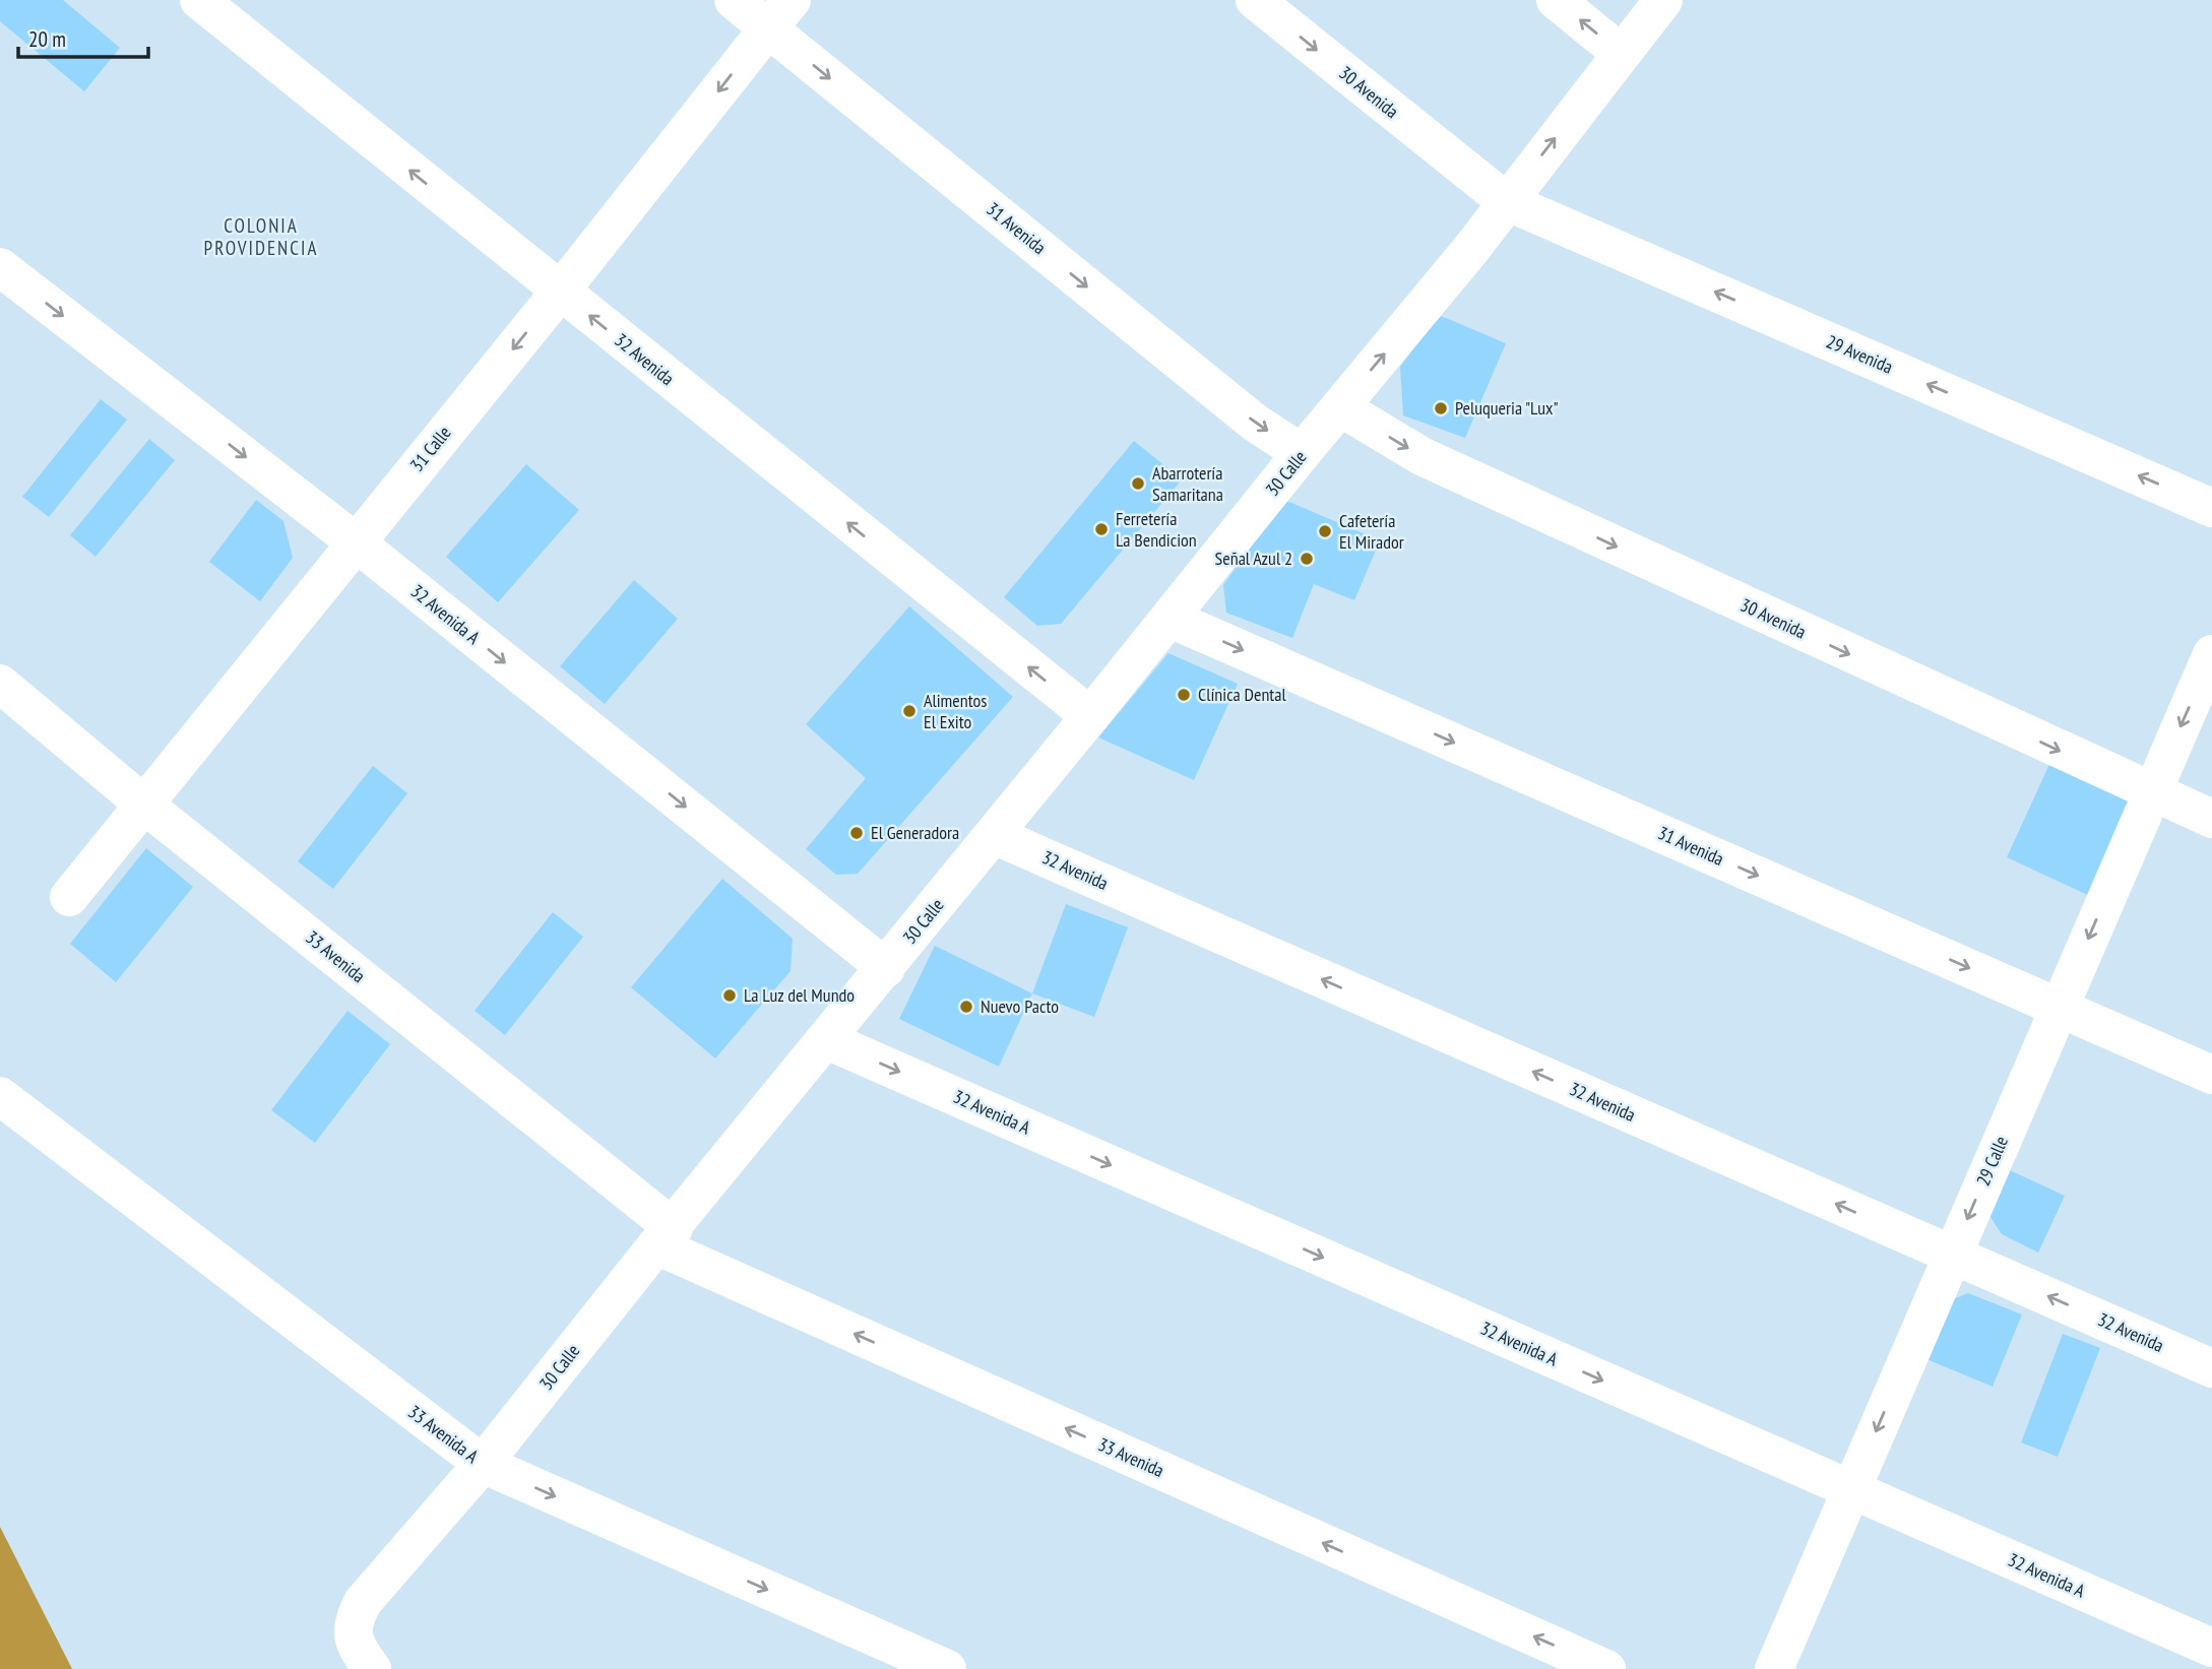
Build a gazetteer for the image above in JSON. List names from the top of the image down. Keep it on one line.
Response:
{"streets":{"street":["30 Avenida","31 Avenida","29 Avenida","32 Avenida","31 Calle","30 Calle","32 Avenida A","33 Avenida","29 Calle","33 Avenida A"]},"crossings":[["30 Avenida","29 Avenida"],["30 Avenida","30 Calle"],["30 Avenida","29 Calle"],["31 Avenida","31 Calle"],["31 Avenida","30 Calle"],["31 Avenida","29 Calle"],["29 Avenida","30 Calle"],["32 Avenida","31 Calle"],["32 Avenida","30 Calle"],["32 Avenida","29 Calle"],["31 Calle","32 Avenida A"],["31 Calle","33 Avenida"],["30 Calle","32 Avenida A"],["30 Calle","33 Avenida"],["30 Calle","33 Avenida A"],["32 Avenida A","29 Calle"]],"one_way":["30 Avenida","31 Avenida","29 Avenida","32 Avenida","31 Calle","32 Avenida A","33 Avenida","29 Calle","33 Avenida A"],"districts":["COLONIA PROVIDENCIA"],"places":["Peluqueria \"Lux\"","Abarrotería Samaritana","Ferretería La Bendicion","Cafetería El Mirador","Señal Azul 2","Clínica Dental","Alimentos El Exito","El Generadora","La Luz del Mundo","Nuevo Pacto"],"scale_bar":"20 m"}
